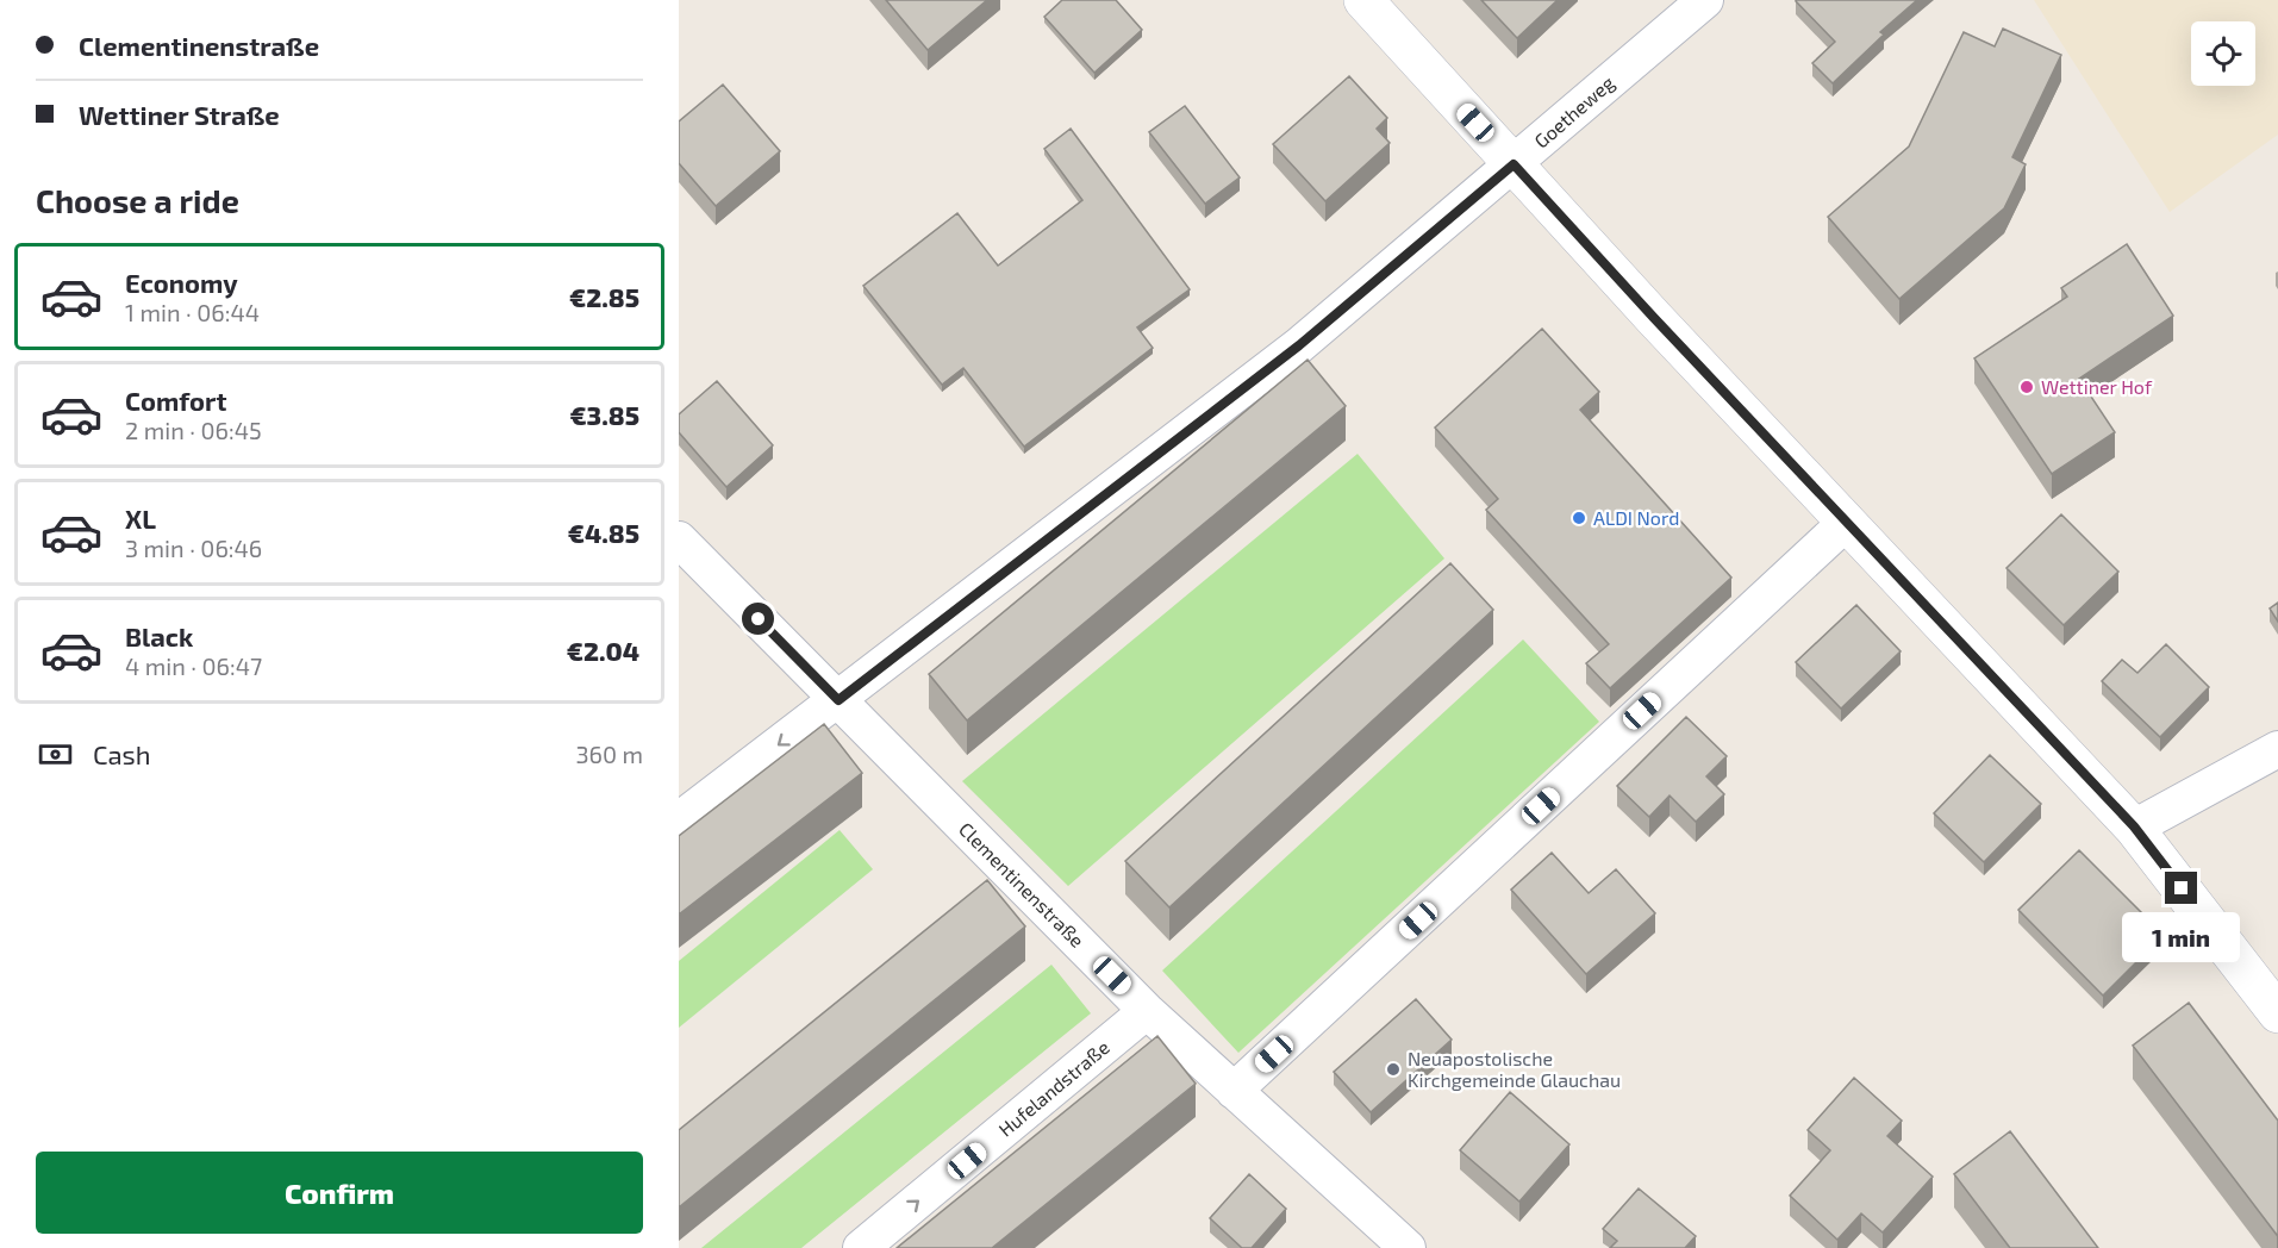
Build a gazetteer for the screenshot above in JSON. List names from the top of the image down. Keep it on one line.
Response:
{"streets":{"street":["Goetheweg","Clementinenstraße","Hufelandstraße"]},"crossings":[["Goetheweg","Clementinenstraße"],["Clementinenstraße","Hufelandstraße"]],"one_way":["Hufelandstraße"],"places":["Wettiner Hof","ALDI Nord","Neuapostolische Kirchgemeinde Glauchau"],"page":{"banner":["Clementinenstraße","Wettiner Straße"],"heading":"Choose a ride","list":[{"name":"Economy","note":"1 min · 06:44","value":"€2.85"},{"name":"Comfort","note":"2 min · 06:45","value":"€3.85"},{"name":"XL","note":"3 min · 06:46","value":"€4.85"},{"name":"Black","note":"4 min · 06:47","value":"€2.04"}],"pay":["Cash","360 m"],"bubble":"1 min","buttons":"Confirm"}}
